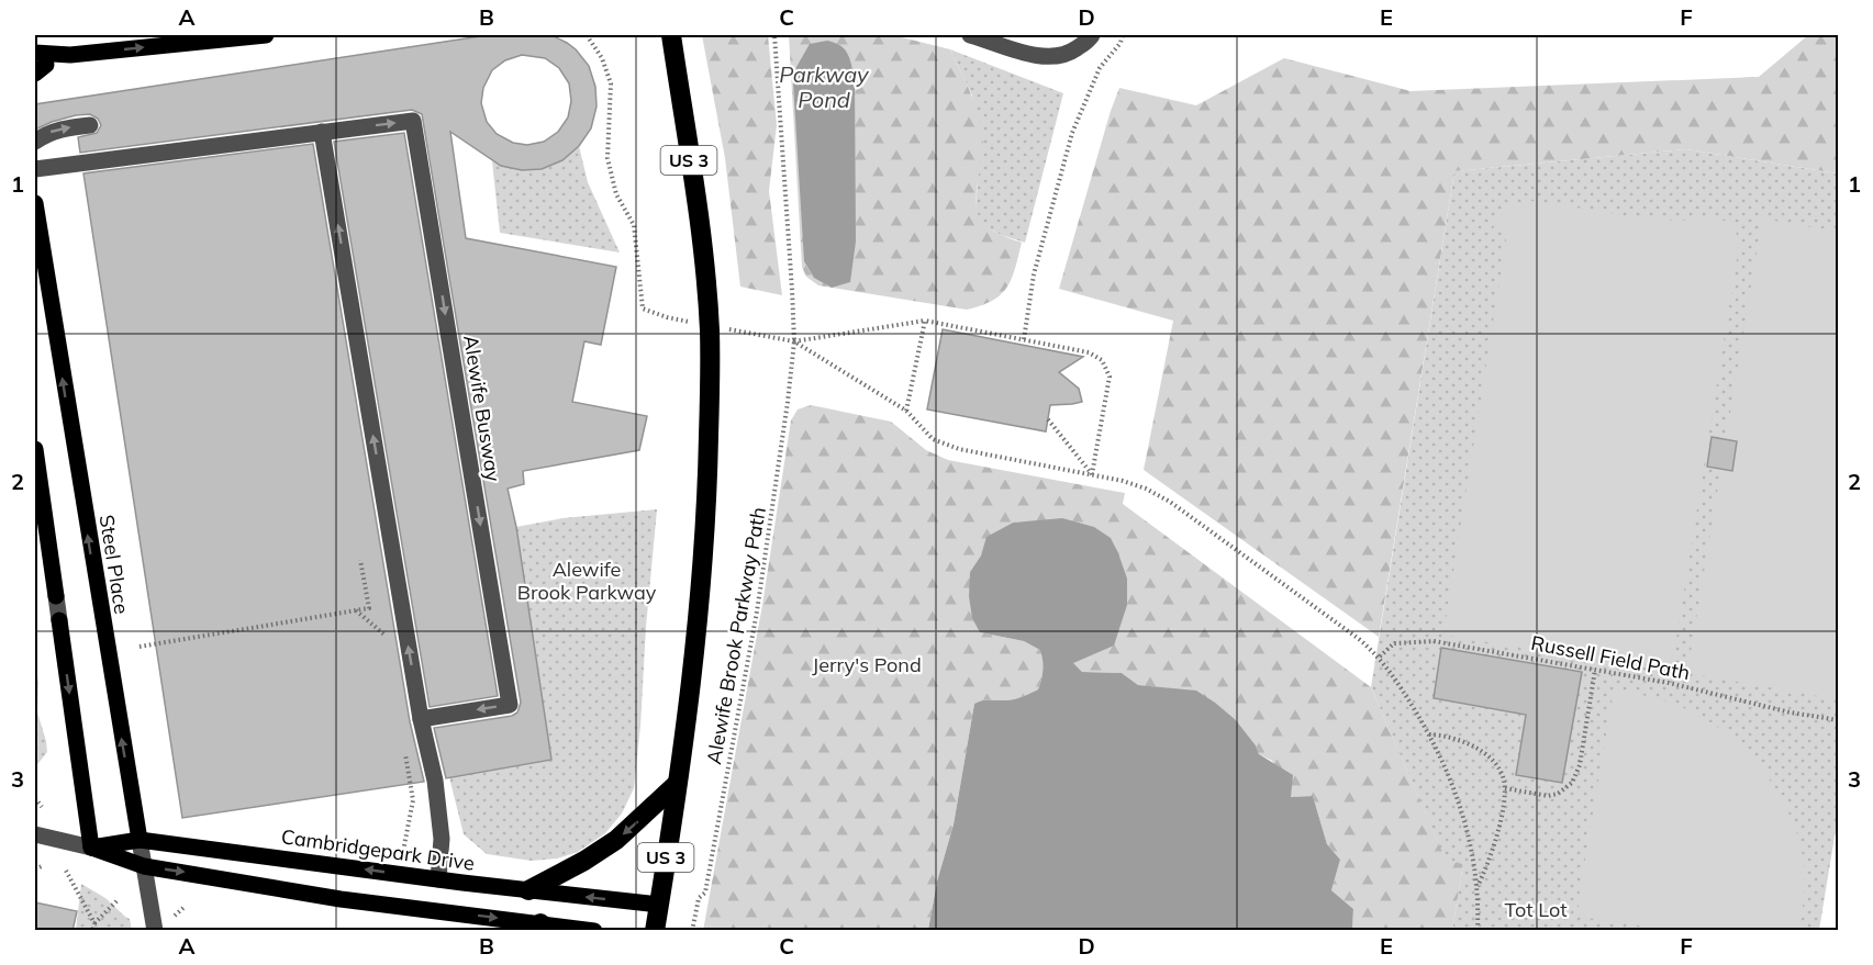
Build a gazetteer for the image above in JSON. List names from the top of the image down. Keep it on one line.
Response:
{"streets":{"highway":["US 3"],"main road":["Steel Place","Cambridgepark Drive"],"street":["Alewife Busway"],"path":["Alewife Brook Parkway Path","Russell Field Path"]},"crossings":[["US 3","Cambridgepark Drive"],["Steel Place","Cambridgepark Drive"]],"water":["Parkway Pond"],"parks":["Alewife Brook Parkway","Jerry's Pond","Tot Lot"],"grid":{"columns":["A","B","C","D","E","F"],"rows":["1","2","3"]}}
